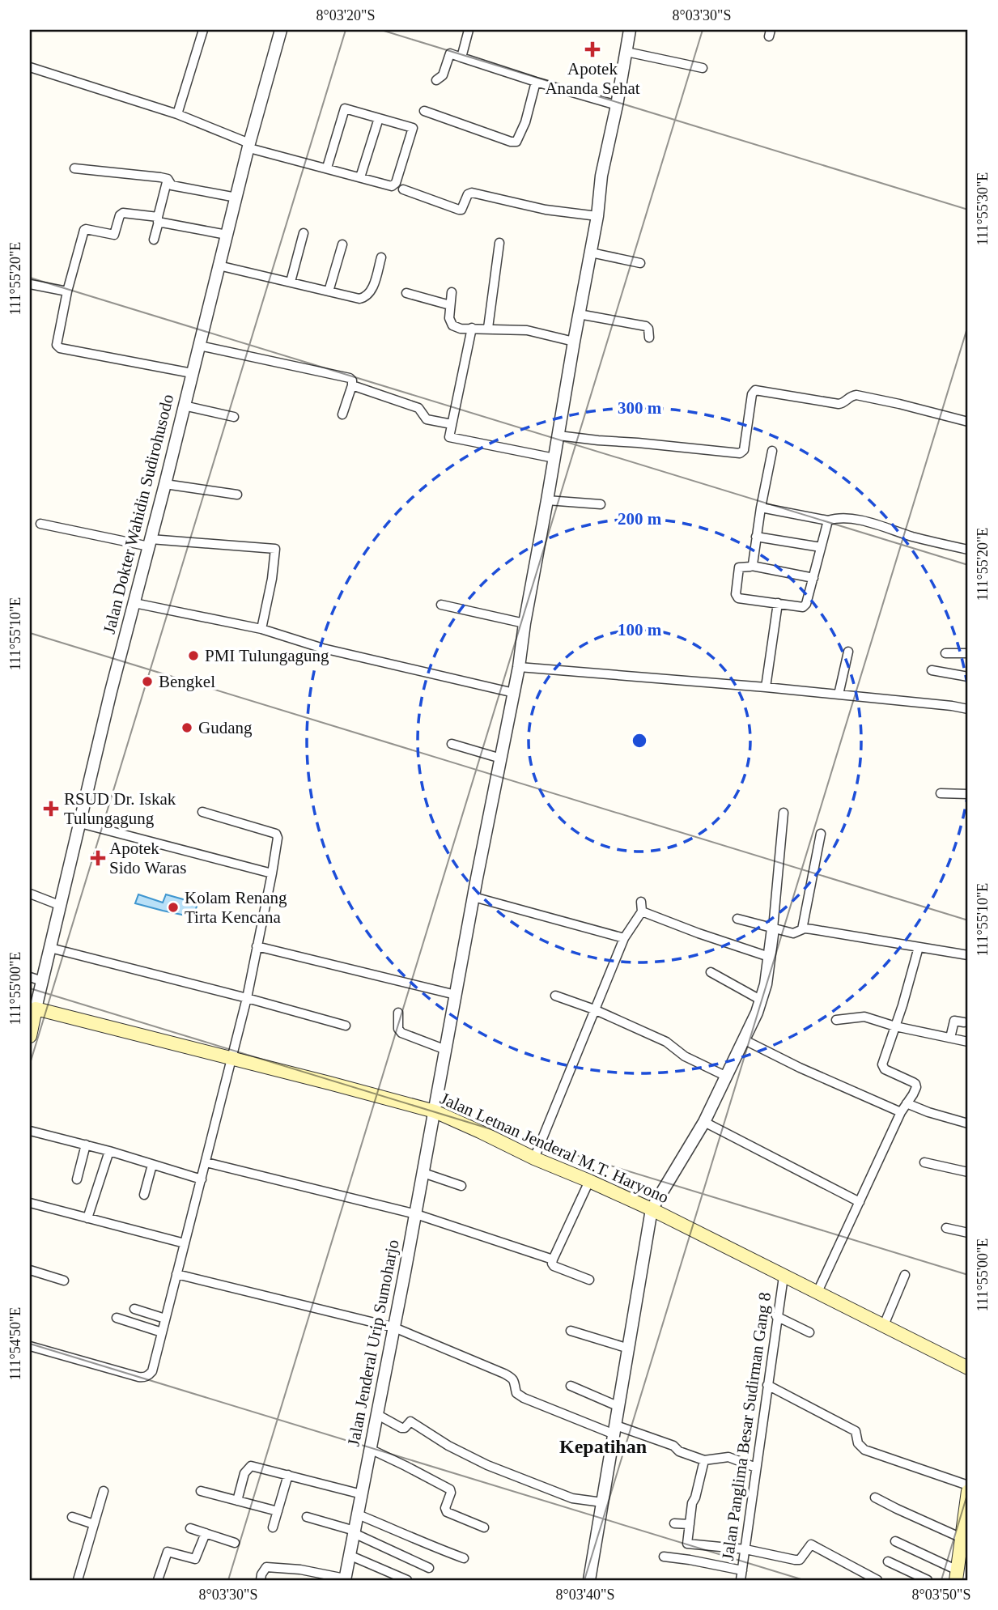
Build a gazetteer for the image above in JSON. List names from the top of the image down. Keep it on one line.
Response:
{"streets":{"main road":["Jalan Letnan Jenderal M.T. Haryono"],"street":["Jalan Dokter Wahidin Sudirohusodo","Jalan Jenderal Urip Sumoharjo","Jalan Panglima Besar Sudirman Gang 8"]},"crossings":[["Jalan Dokter Wahidin Sudirohusodo","Jalan Letnan Jenderal M.T. Haryono"],["Jalan Letnan Jenderal M.T. Haryono","Jalan Jenderal Urip Sumoharjo"],["Jalan Letnan Jenderal M.T. Haryono","Jalan Panglima Besar Sudirman Gang 8"]],"districts":["Kepatihan"],"places":{"health":["Apotek Ananda Sehat","RSUD Dr. Iskak Tulungagung","Apotek Sido Waras"],"other":["PMI Tulungagung","Bengkel","Gudang","Kolam Renang Tirta Kencana"]},"coordinates":["8°03'20\"S","8°03'30\"S","111°55'30\"E","111°55'20\"E","111°55'10\"E","111°55'00\"E","111°54'50\"E","8°03'40\"S","8°03'50\"S"],"rings":["300 m","200 m","100 m"]}
